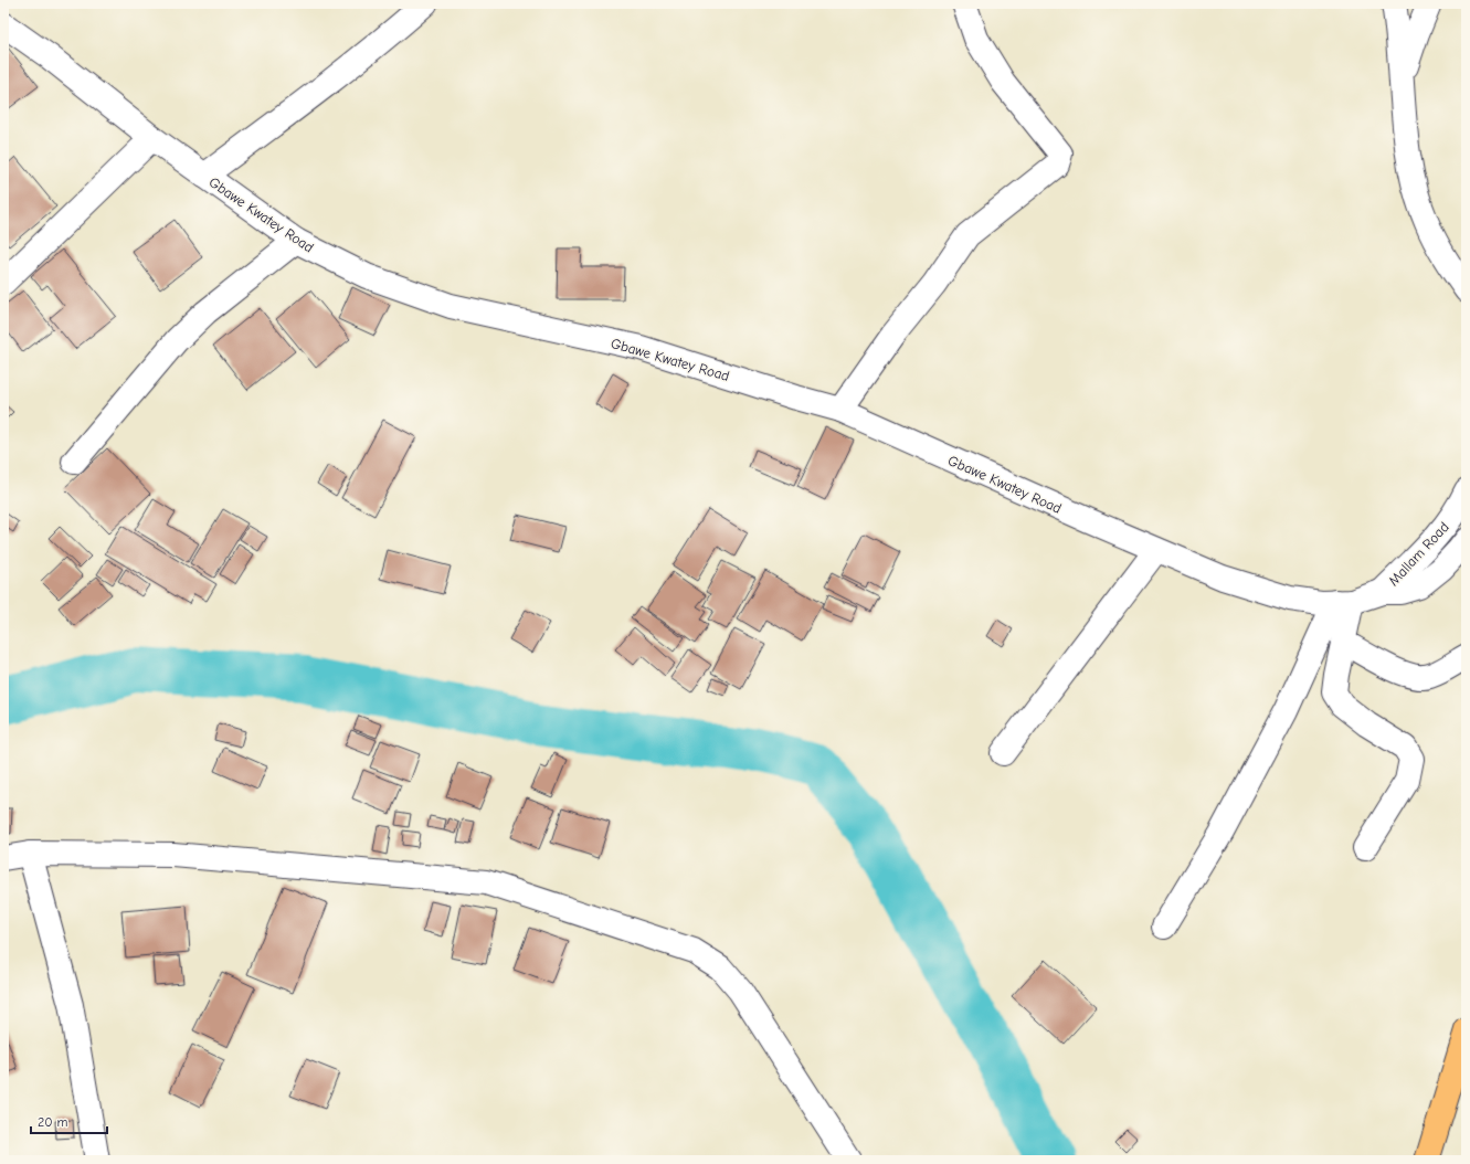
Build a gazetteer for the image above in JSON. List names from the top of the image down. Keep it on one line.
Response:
{"streets":{"street":["Gbawe Kwatey Road","Mallam Road"]},"crossings":[["Gbawe Kwatey Road","Mallam Road"]],"scale_bar":"20 m"}
